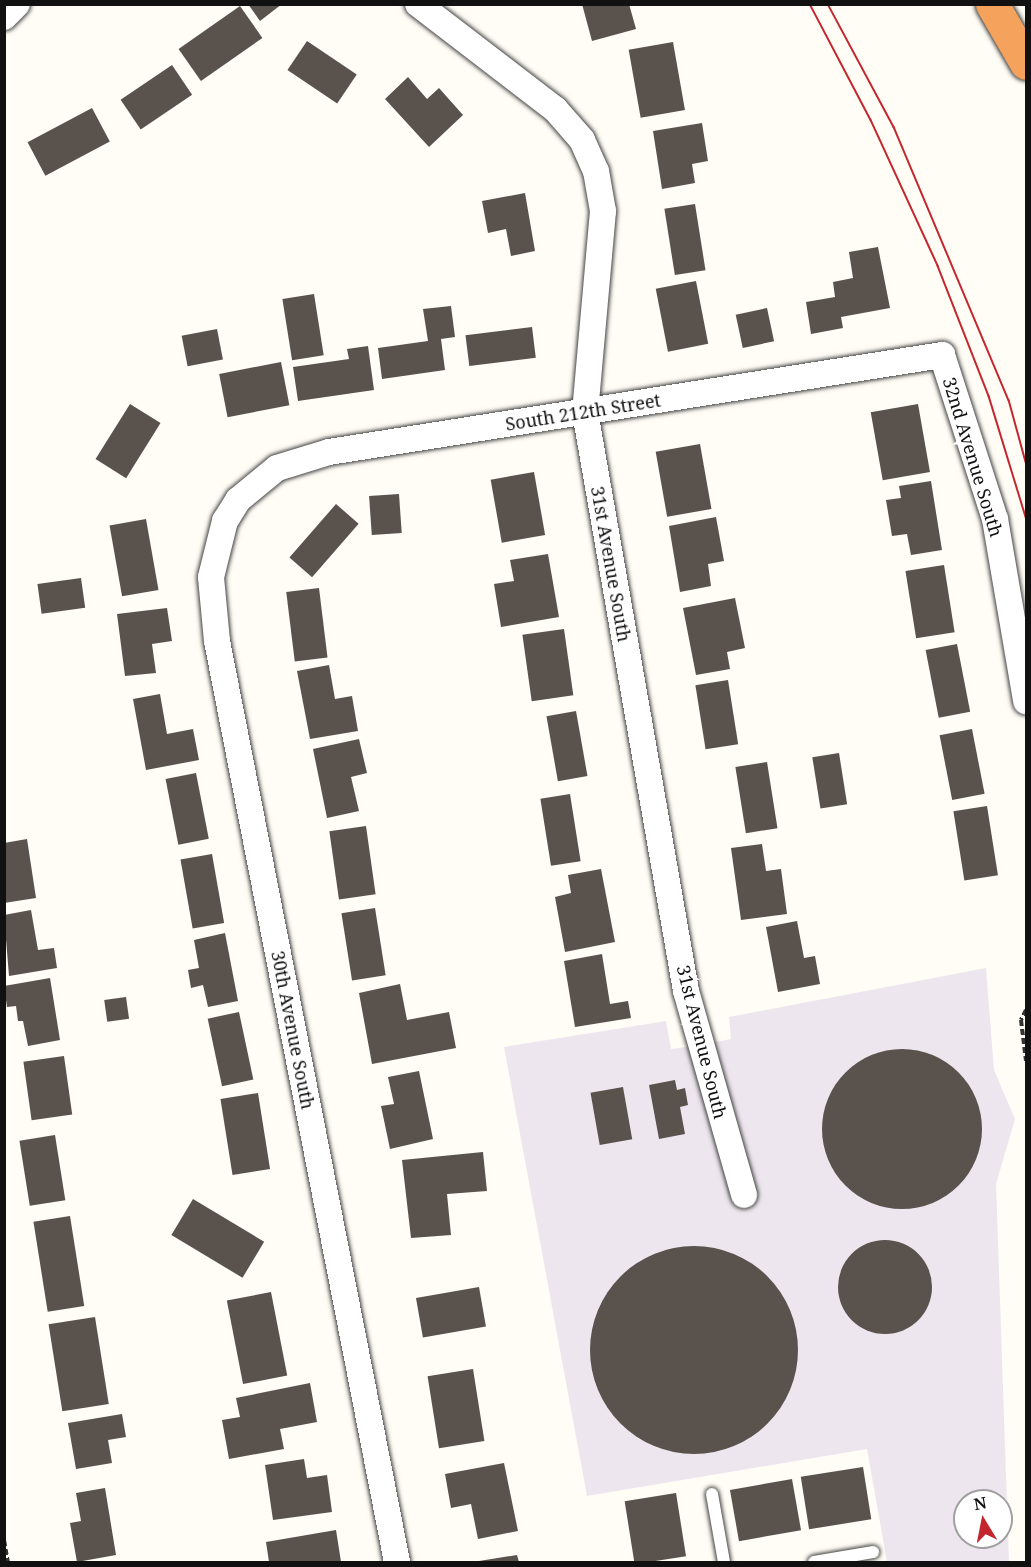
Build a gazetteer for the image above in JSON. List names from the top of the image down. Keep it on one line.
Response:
{"streets":{"street":["South 212th Street","32nd Avenue South","31st Avenue South","30th Avenue South"]},"crossings":[["South 212th Street","32nd Avenue South"],["South 212th Street","31st Avenue South"],["South 212th Street","30th Avenue South"]],"north":"top"}
